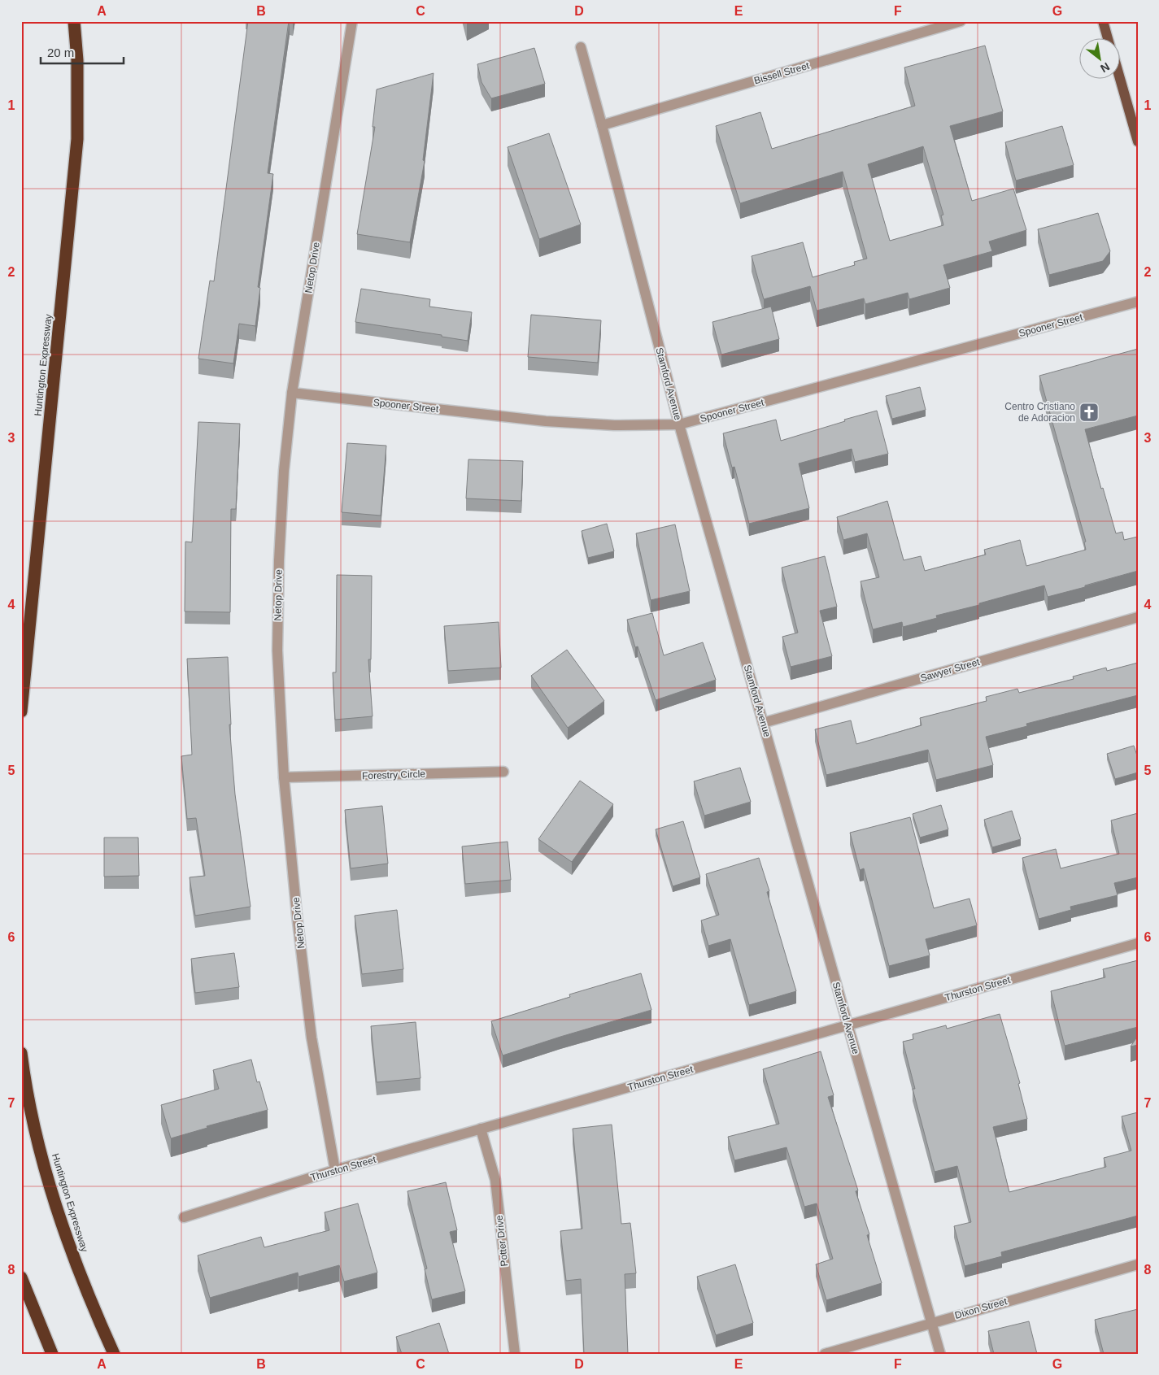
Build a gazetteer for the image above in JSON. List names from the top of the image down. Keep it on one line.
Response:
{"streets":{"highway":["Huntington Expressway"],"street":["Bissell Street","Netop Drive","Spooner Street","Stamford Avenue","Sawyer Street","Forestry Circle","Thurston Street","Potter Drive","Dixon Street"]},"crossings":[["Bissell Street","Stamford Avenue"],["Netop Drive","Spooner Street"],["Netop Drive","Forestry Circle"],["Netop Drive","Thurston Street"],["Spooner Street","Stamford Avenue"],["Stamford Avenue","Sawyer Street"],["Stamford Avenue","Thurston Street"],["Stamford Avenue","Dixon Street"],["Thurston Street","Potter Drive"]],"places":{"church":["Centro Cristiano de Adoracion"]},"scale_bar":"20 m","north":"bottom right","grid":{"columns":["A","B","C","D","E","F","G"],"rows":["1","2","3","4","5","6","7","8"]}}
